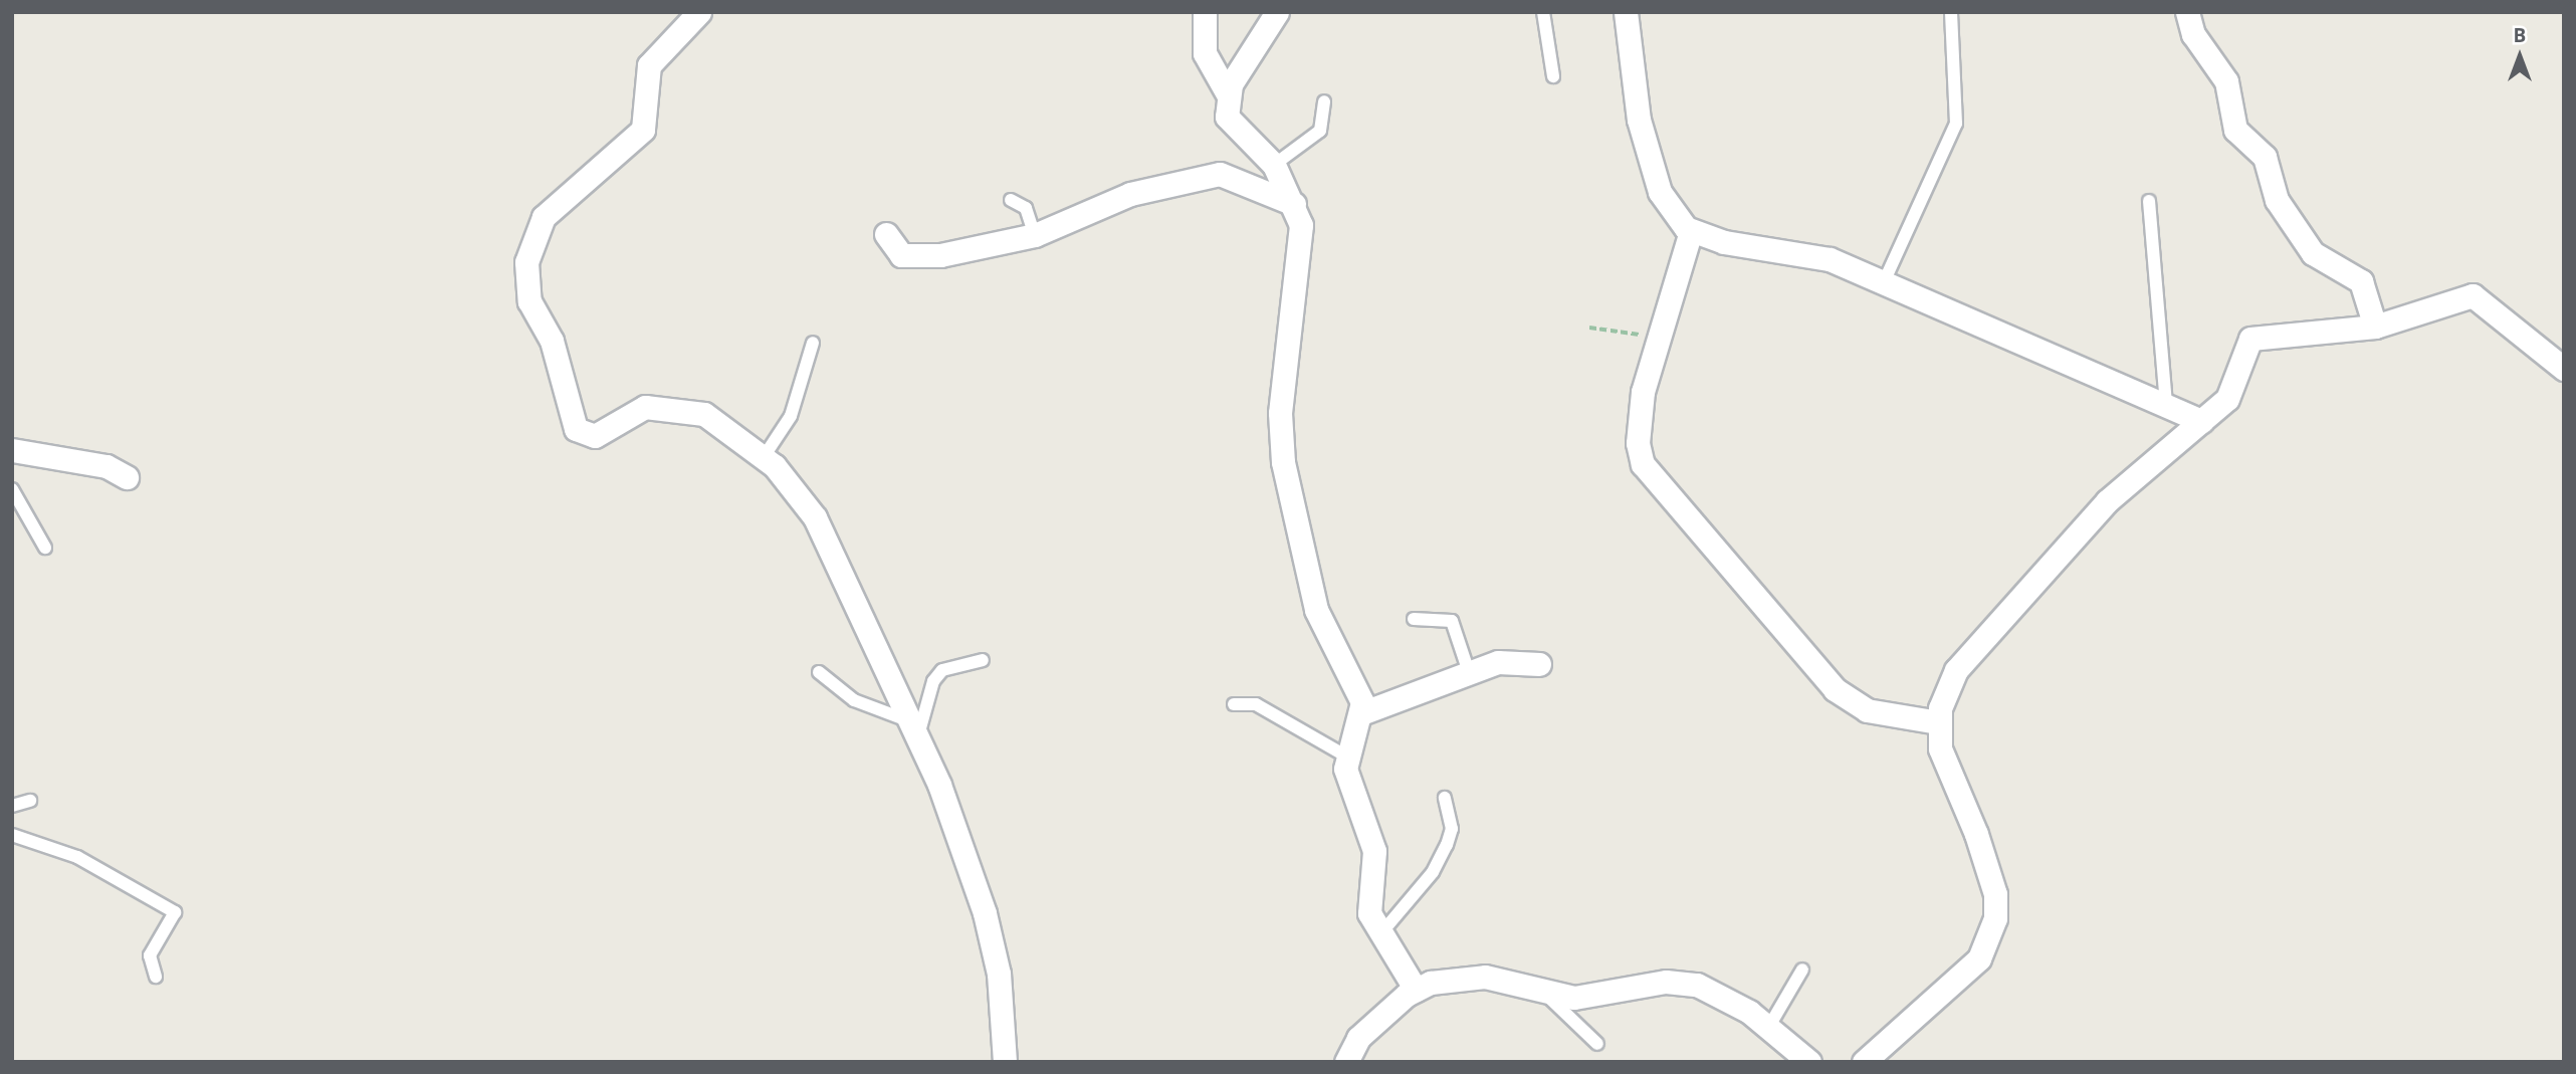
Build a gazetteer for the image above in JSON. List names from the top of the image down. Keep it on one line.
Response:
{"north":"top"}
